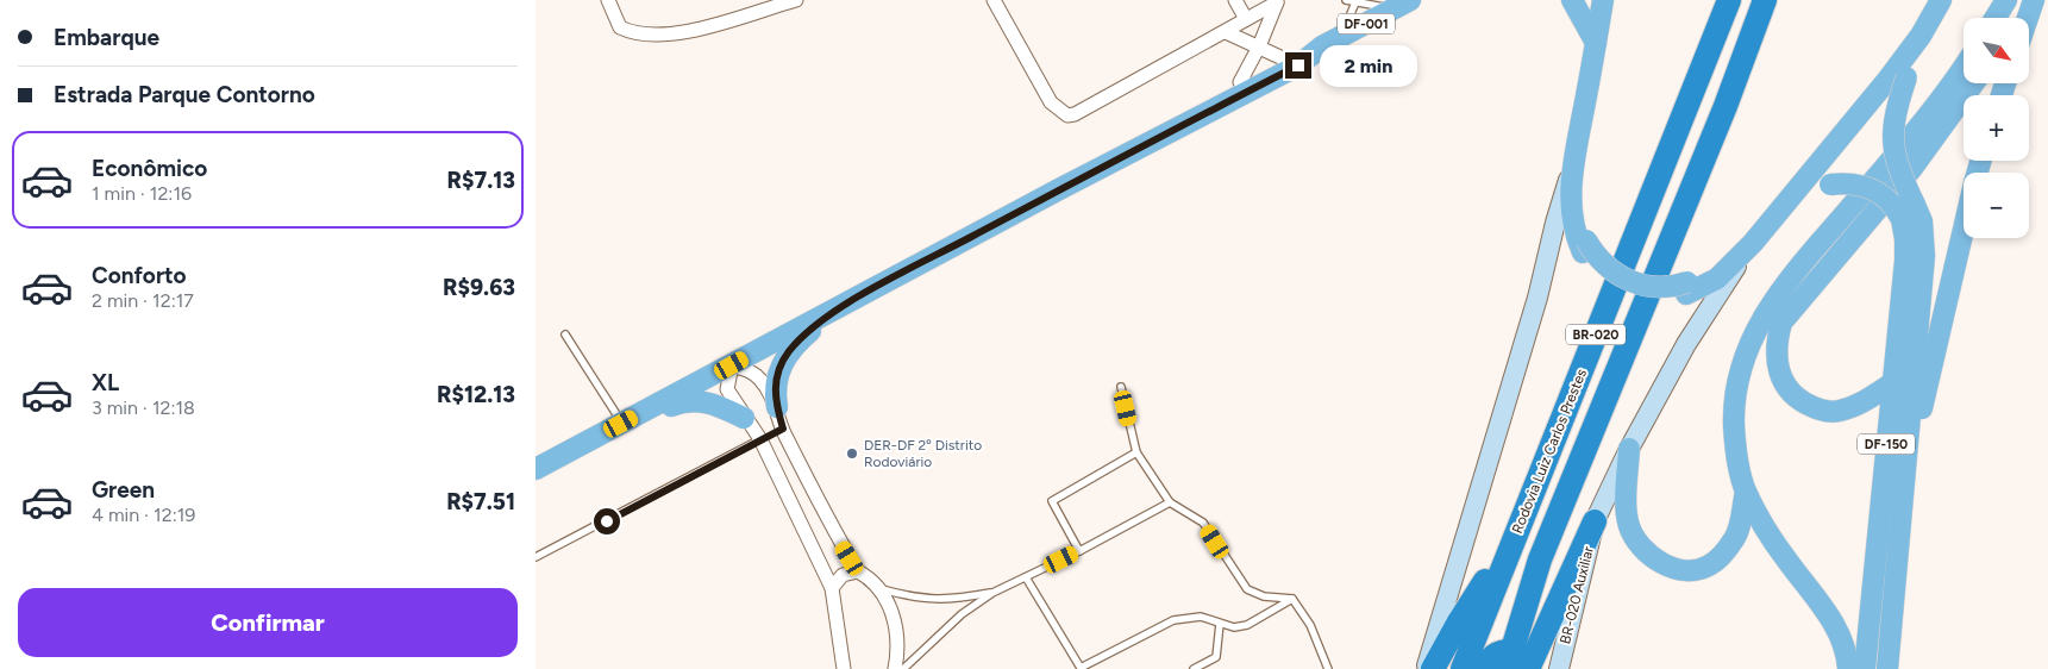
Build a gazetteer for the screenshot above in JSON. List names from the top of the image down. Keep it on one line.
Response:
{"streets":{"highway":["BR-020","Rodovia Luiz Carlos Prestes"],"main road":["DF-001","DF-150","BR-020 Auxiliar"]},"crossings":[["DF-150","BR-020 Auxiliar"]],"places":["DER-DF 2º Distrito Rodoviário"],"north":"bottom right","page":{"banner":["Embarque","Estrada Parque Contorno"],"map_buttons":["+","−"],"bubble":"2 min","list":[{"name":"Econômico","note":"1 min · 12:16","value":"R$7.13"},{"name":"Conforto","note":"2 min · 12:17","value":"R$9.63"},{"name":"XL","note":"3 min · 12:18","value":"R$12.13"},{"name":"Green","note":"4 min · 12:19","value":"R$7.51"}],"buttons":"Confirmar"}}
